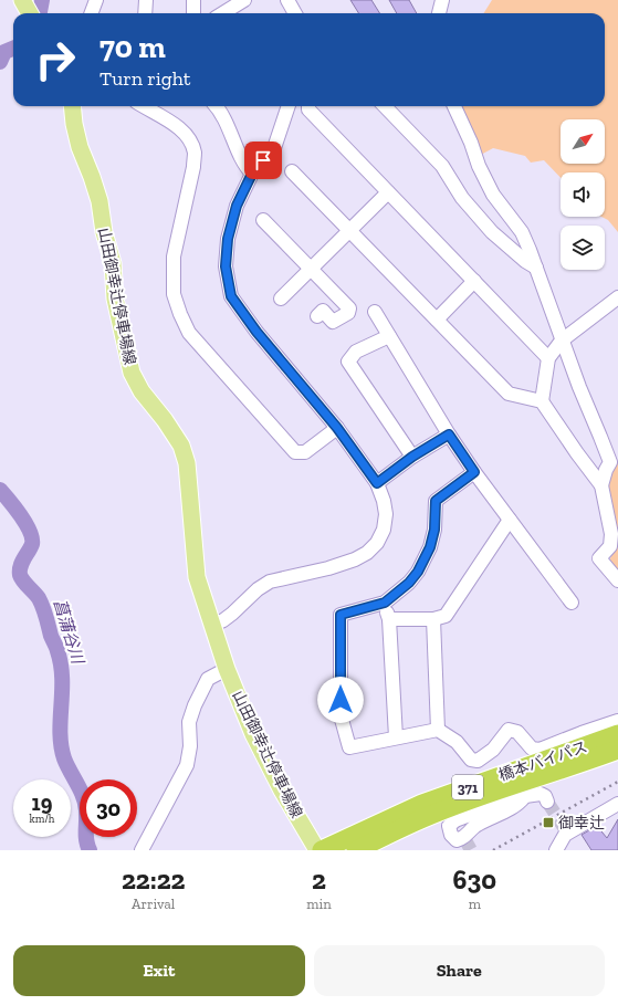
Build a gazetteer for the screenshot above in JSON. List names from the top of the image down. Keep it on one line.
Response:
{"streets":{"highway":["橋本バイパス","371"],"main road":["山田御幸辻停車場線"]},"water":["菖蒲谷川"],"places":{"transit":["御幸辻"]},"north":"top right","page":{"turn":["70 m","Turn right"],"speed":"19 km/h","limit":"30","eta":["22:22","Arrival","2","min","630","m"],"buttons":["Exit","Share"]}}
